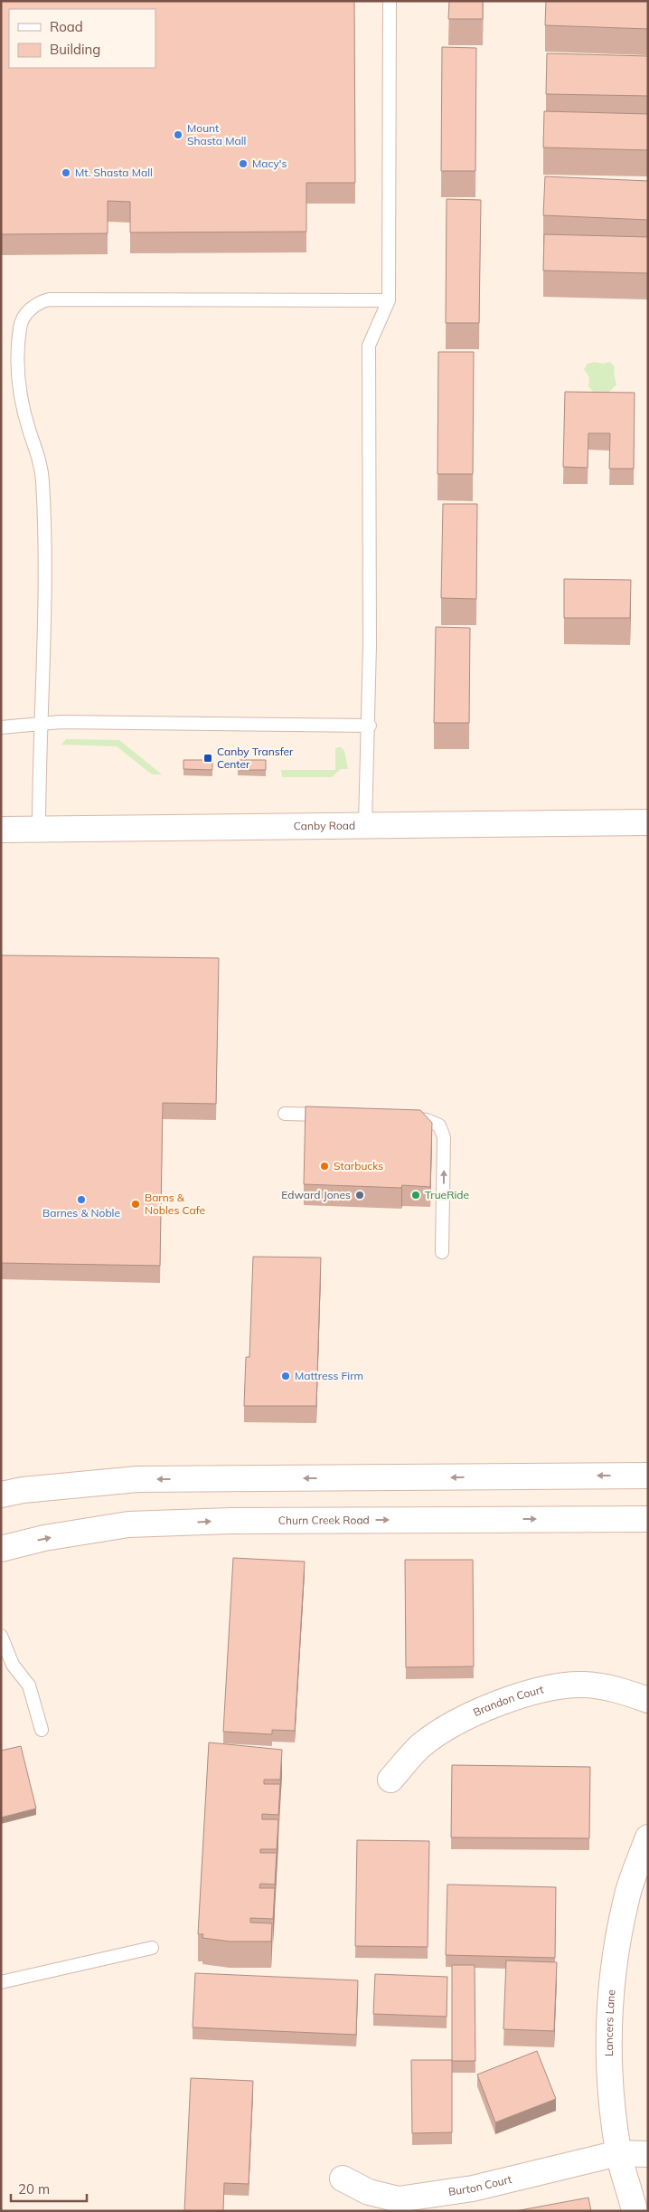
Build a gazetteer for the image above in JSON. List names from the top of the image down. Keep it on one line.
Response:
{"streets":{"street":["Canby Road","Churn Creek Road","Brandon Court","Lancers Lane","Burton Court"]},"crossings":[["Lancers Lane","Burton Court"]],"places":{"other":["Mount Shasta Mall","Macy's","Mt. Shasta Mall","Starbucks","Edward Jones","TrueRide","Barnes & Noble","Barns & Nobles Cafe","Mattress Firm"],"transit":["Canby Transfer Center"]},"legend":["Road","Building"],"scale_bar":"20 m"}
